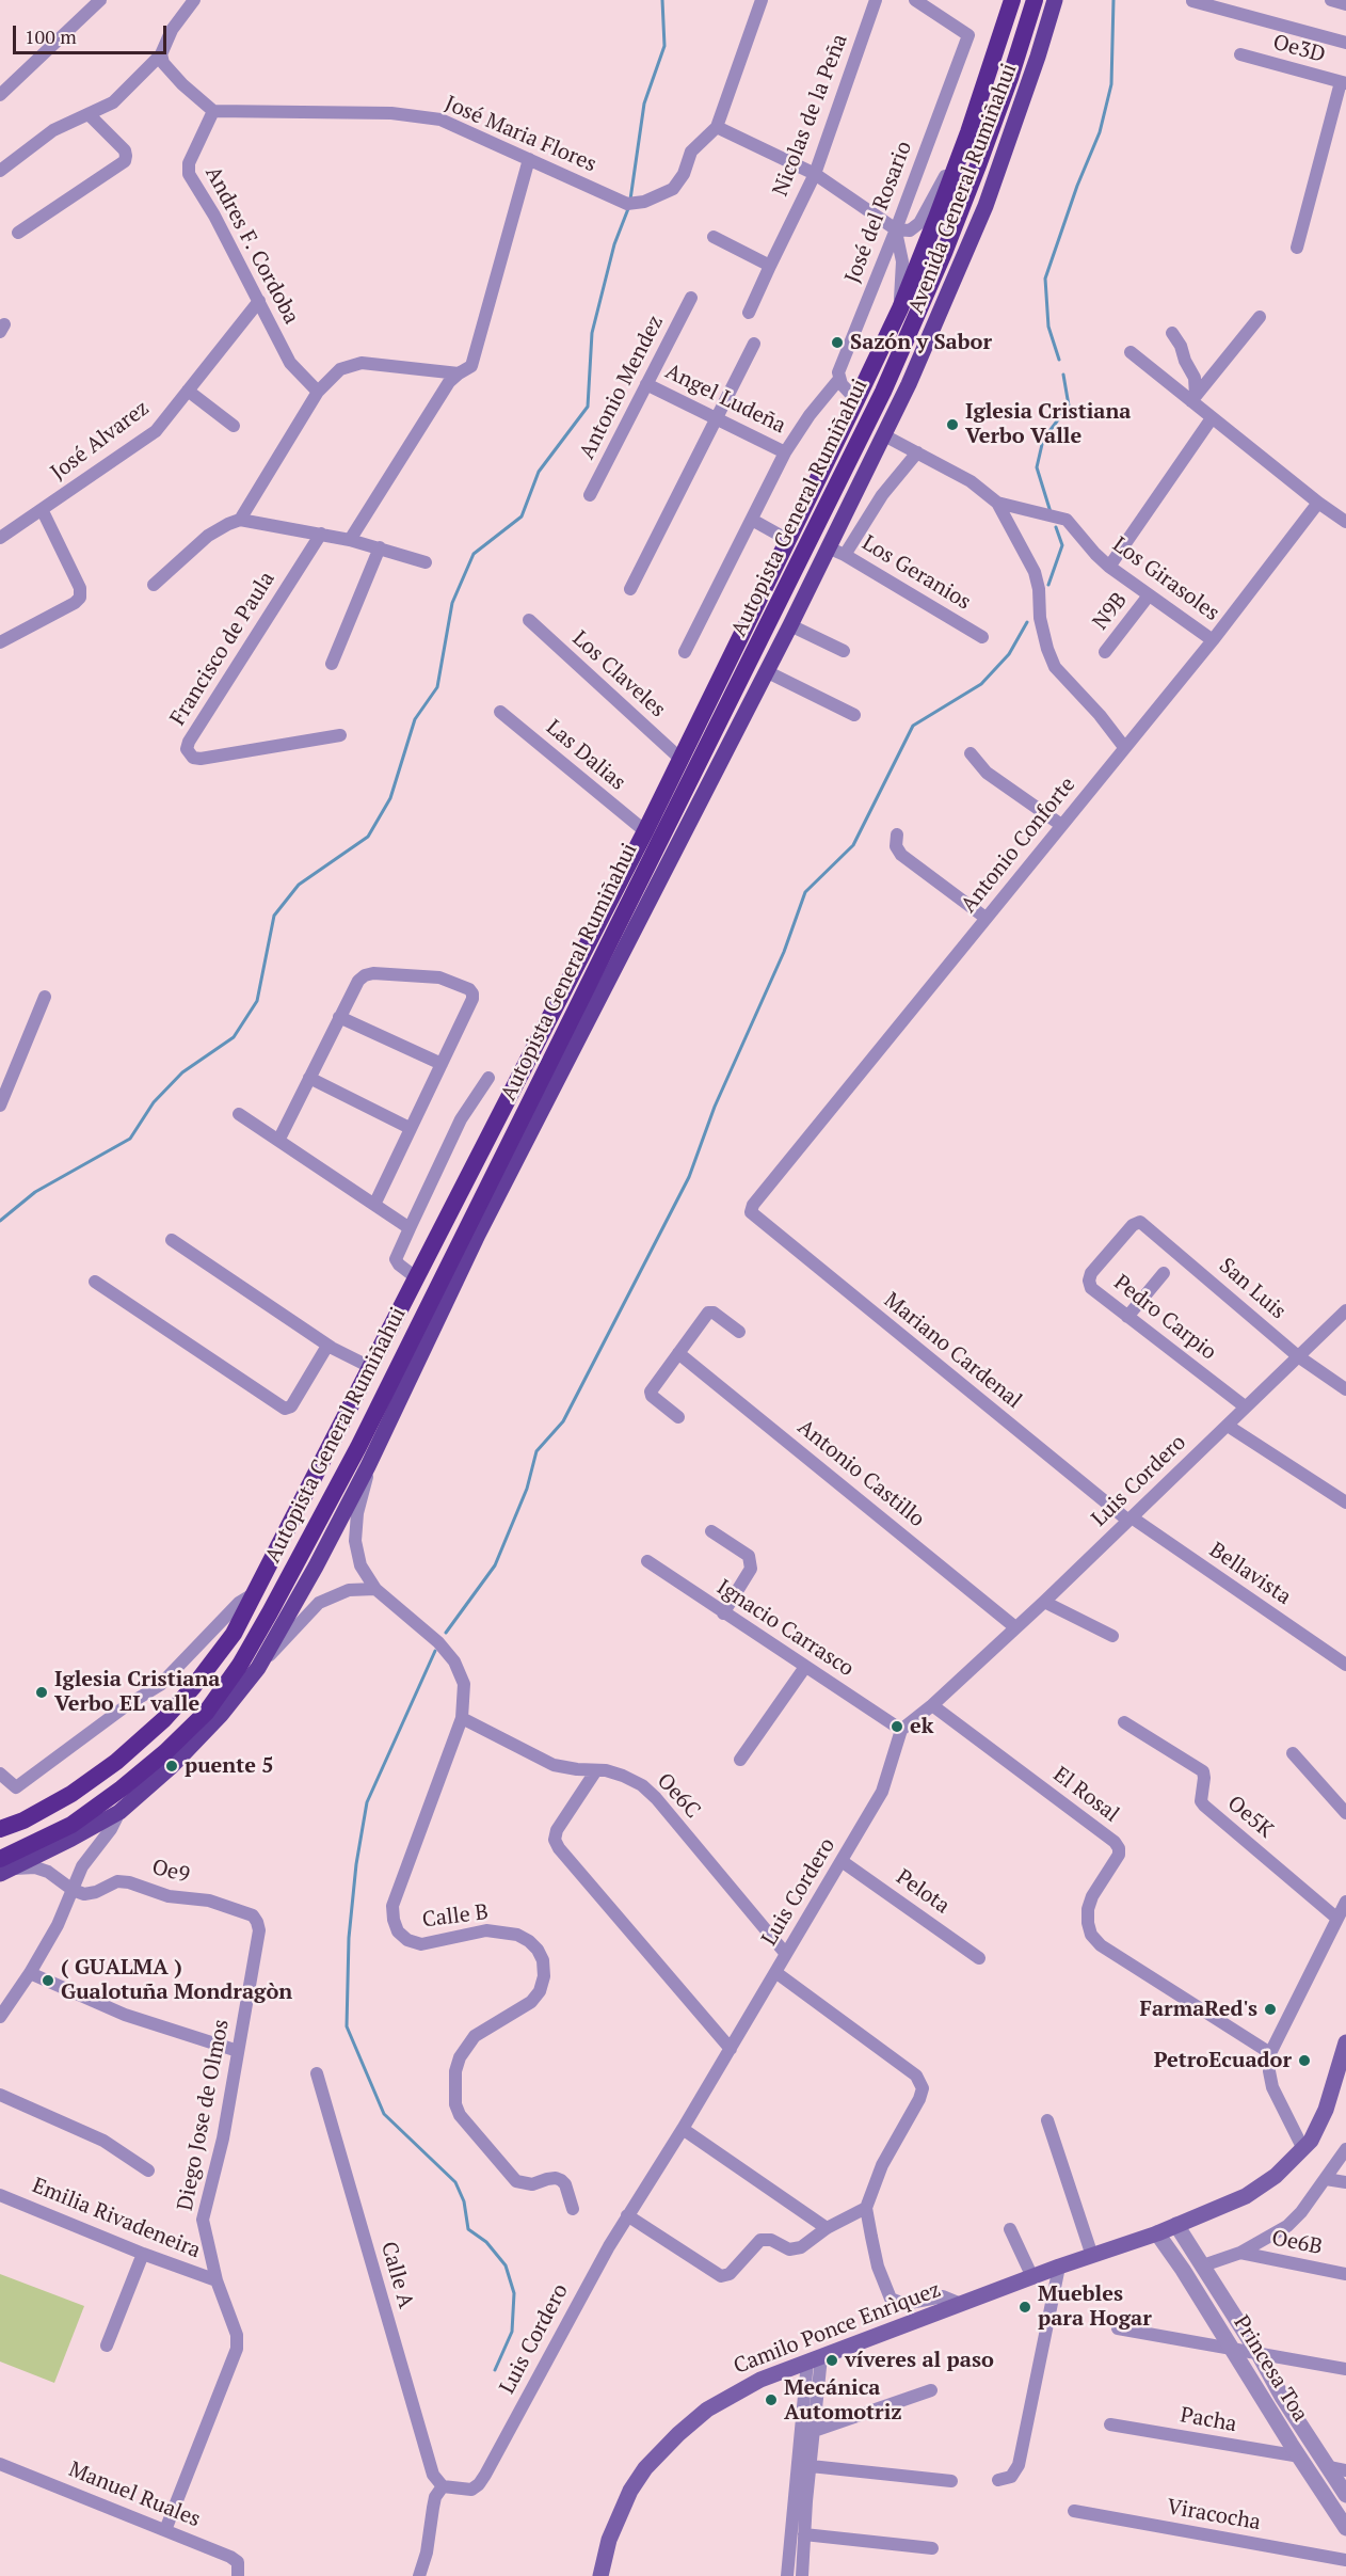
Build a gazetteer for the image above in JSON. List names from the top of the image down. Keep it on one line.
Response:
{"streets":{"highway":["Autopista General Rumiñahui"],"main road":["Avenida General Rumiñahui","Camilo Ponce Enrìquez"],"street":["Oe3D","Nicolas de la Peña","José Maria Flores","José del Rosario","Andres F. Cordoba","Antonio Mendez","Angel Ludeña","José Alvarez","Los Geranios","Los Girasoles","N9B","Francisco de Paula","Los Claveles","Las Dalias","Antonio Conforte","San Luis","Pedro Carpio","Mariano Cardenal","Antonio Castillo","Luis Cordero","Bellavista","Ignacio Carrasco","El Rosal","Oe6C","Oe5K","Oe9","Pelota","Calle B","Diego Jose de Olmos","Emilia Rivadeneira","Oe6B","Calle A","Princesa Toa","Pacha","Manuel Ruales","Viracocha"]},"crossings":[["José Maria Flores","Andres F. Cordoba"],["Avenida General Rumiñahui","Autopista General Rumiñahui"],["Avenida General Rumiñahui","Los Geranios"],["Avenida General Rumiñahui","Los Girasoles"],["Avenida General Rumiñahui","Calle B"],["Andres F. Cordoba","José Alvarez"],["Antonio Mendez","Angel Ludeña"],["Autopista General Rumiñahui","Los Claveles"],["Autopista General Rumiñahui","Las Dalias"],["Los Girasoles","N9B"],["Los Girasoles","Antonio Conforte"],["Antonio Conforte","Mariano Cardenal"],["San Luis","Pedro Carpio"],["San Luis","Luis Cordero"],["Pedro Carpio","Luis Cordero"],["Mariano Cardenal","Luis Cordero"],["Mariano Cardenal","Bellavista"],["Antonio Castillo","Luis Cordero"],["Luis Cordero","Bellavista"],["Luis Cordero","Ignacio Carrasco"],["Luis Cordero","El Rosal"],["Luis Cordero","Oe6C"],["Luis Cordero","Pelota"],["Luis Cordero","Calle A"],["Oe6C","Calle B"],["Oe9","Diego Jose de Olmos"],["Diego Jose de Olmos","Emilia Rivadeneira"],["Diego Jose de Olmos","Manuel Ruales"],["Camilo Ponce Enrìquez","Princesa Toa"],["Princesa Toa","Pacha"]],"places":["Sazón y Sabor","Iglesia Cristiana Verbo Valle","Iglesia Cristiana Verbo EL valle","ek","puente 5","( GUALMA ) Gualotuña Mondragòn","FarmaRed's","PetroEcuador","Muebles para Hogar","víveres al paso","Mecánica Automotriz"],"scale_bar":"100 m"}
